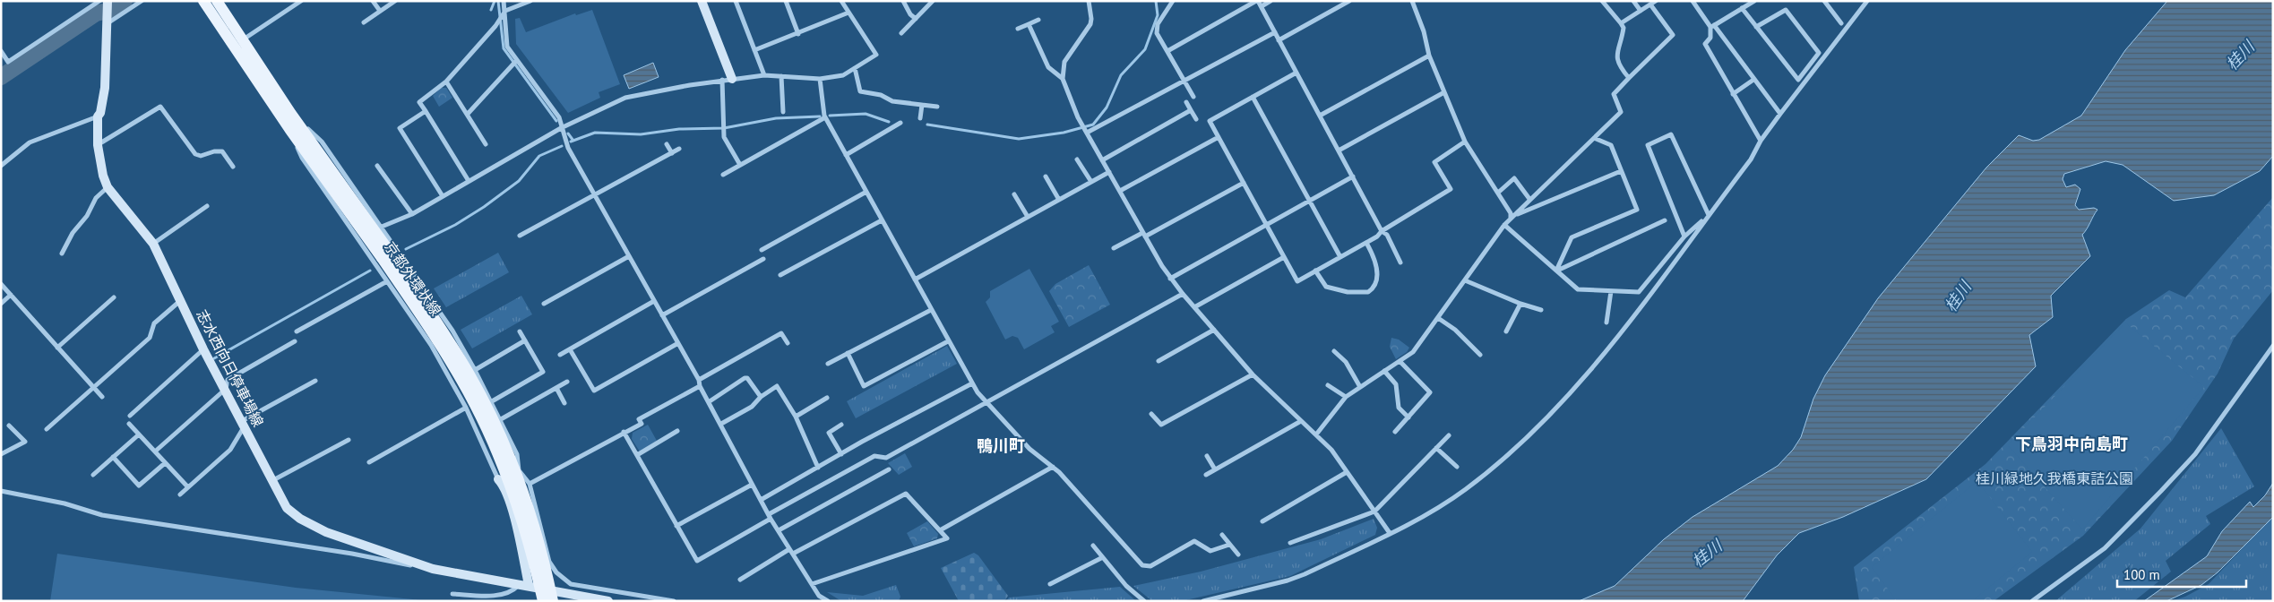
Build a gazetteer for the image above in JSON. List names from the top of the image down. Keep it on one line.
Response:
{"streets":{"main road":["京都外環状線","志水西向日停車場線"]},"crossings":[["京都外環状線","志水西向日停車場線"]],"districts":["下鳥羽中向島町","鴨川町"],"water":["桂川"],"parks":["桂川緑地久我橋東詰公園"],"scale_bar":"100 m"}
